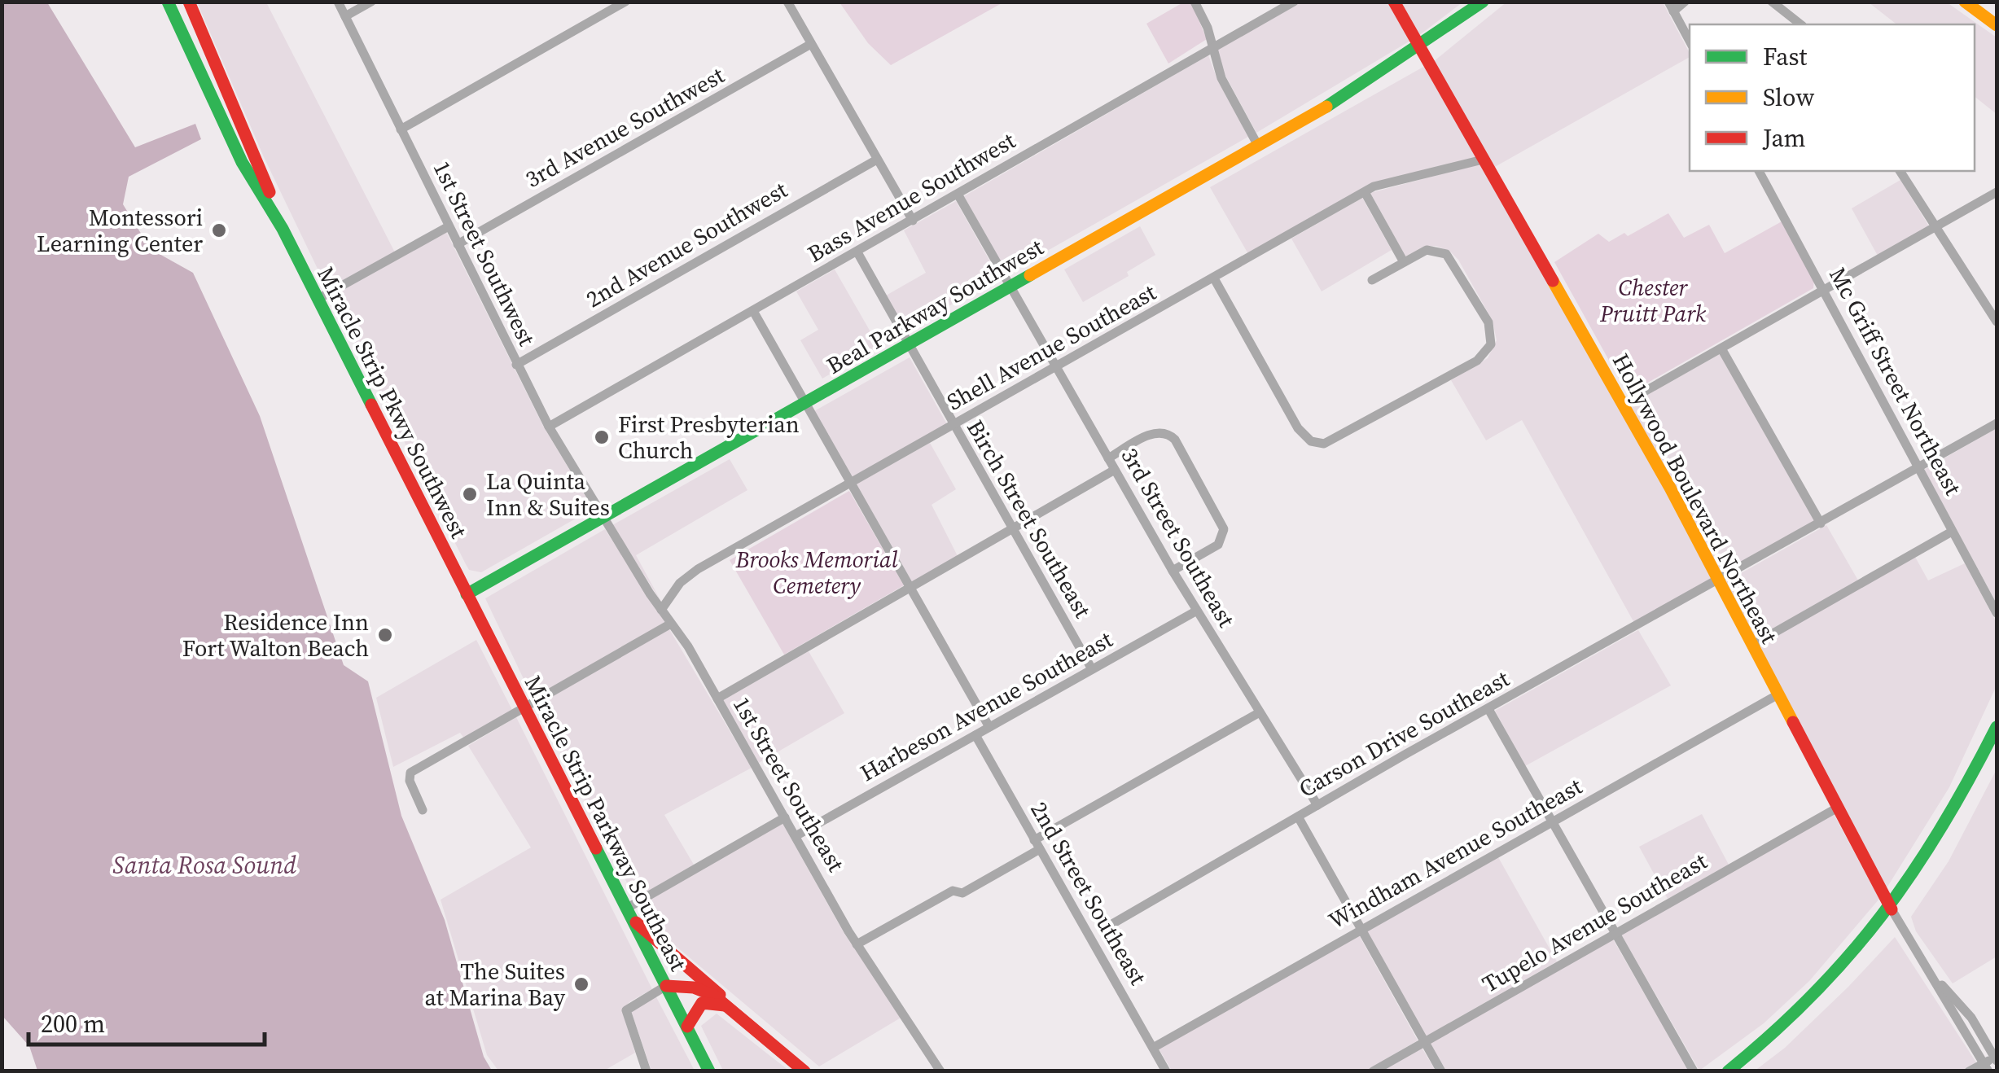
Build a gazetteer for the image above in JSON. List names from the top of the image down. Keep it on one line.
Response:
{"streets":{"main road":["Beal Parkway Southwest","Miracle Strip Pkwy Southwest","Hollywood Boulevard Northeast","Miracle Strip Parkway Southeast"],"street":["3rd Avenue Southwest","Bass Avenue Southwest","2nd Avenue Southwest","1st Street Southwest","Shell Avenue Southeast","Mc Griff Street Northeast","Birch Street Southeast","3rd Street Southeast","Harbeson Avenue Southeast","Carson Drive Southeast","1st Street Southeast","Windham Avenue Southeast","2nd Street Southeast","Tupelo Avenue Southeast"]},"crossings":[["3rd Avenue Southwest","1st Street Southwest"],["Bass Avenue Southwest","1st Street Southwest"],["Bass Avenue Southwest","Birch Street Southeast"],["Bass Avenue Southwest","3rd Street Southeast"],["2nd Avenue Southwest","1st Street Southwest"],["1st Street Southwest","Beal Parkway Southwest"],["1st Street Southwest","1st Street Southeast"],["Beal Parkway Southwest","Miracle Strip Pkwy Southwest"],["Beal Parkway Southwest","Hollywood Boulevard Northeast"],["Beal Parkway Southwest","Birch Street Southeast"],["Beal Parkway Southwest","3rd Street Southeast"],["Beal Parkway Southwest","1st Street Southeast"],["Beal Parkway Southwest","Miracle Strip Parkway Southeast"],["Shell Avenue Southeast","Hollywood Boulevard Northeast"],["Shell Avenue Southeast","Birch Street Southeast"],["Shell Avenue Southeast","3rd Street Southeast"],["Shell Avenue Southeast","1st Street Southeast"],["Mc Griff Street Northeast","Carson Drive Southeast"],["Miracle Strip Pkwy Southwest","Miracle Strip Parkway Southeast"],["Hollywood Boulevard Northeast","Carson Drive Southeast"],["Hollywood Boulevard Northeast","Windham Avenue Southeast"],["Hollywood Boulevard Northeast","Tupelo Avenue Southeast"],["Birch Street Southeast","Harbeson Avenue Southeast"],["3rd Street Southeast","Harbeson Avenue Southeast"],["3rd Street Southeast","Carson Drive Southeast"],["Harbeson Avenue Southeast","1st Street Southeast"],["Harbeson Avenue Southeast","2nd Street Southeast"],["Windham Avenue Southeast","2nd Street Southeast"]],"water":["Santa Rosa Sound"],"parks":["Chester Pruitt Park","Brooks Memorial Cemetery"],"places":["Montessori Learning Center","First Presbyterian Church","La Quinta Inn & Suites","Residence Inn Fort Walton Beach","The Suites at Marina Bay"],"legend":["Fast","Slow","Jam"],"scale_bar":"200 m"}
